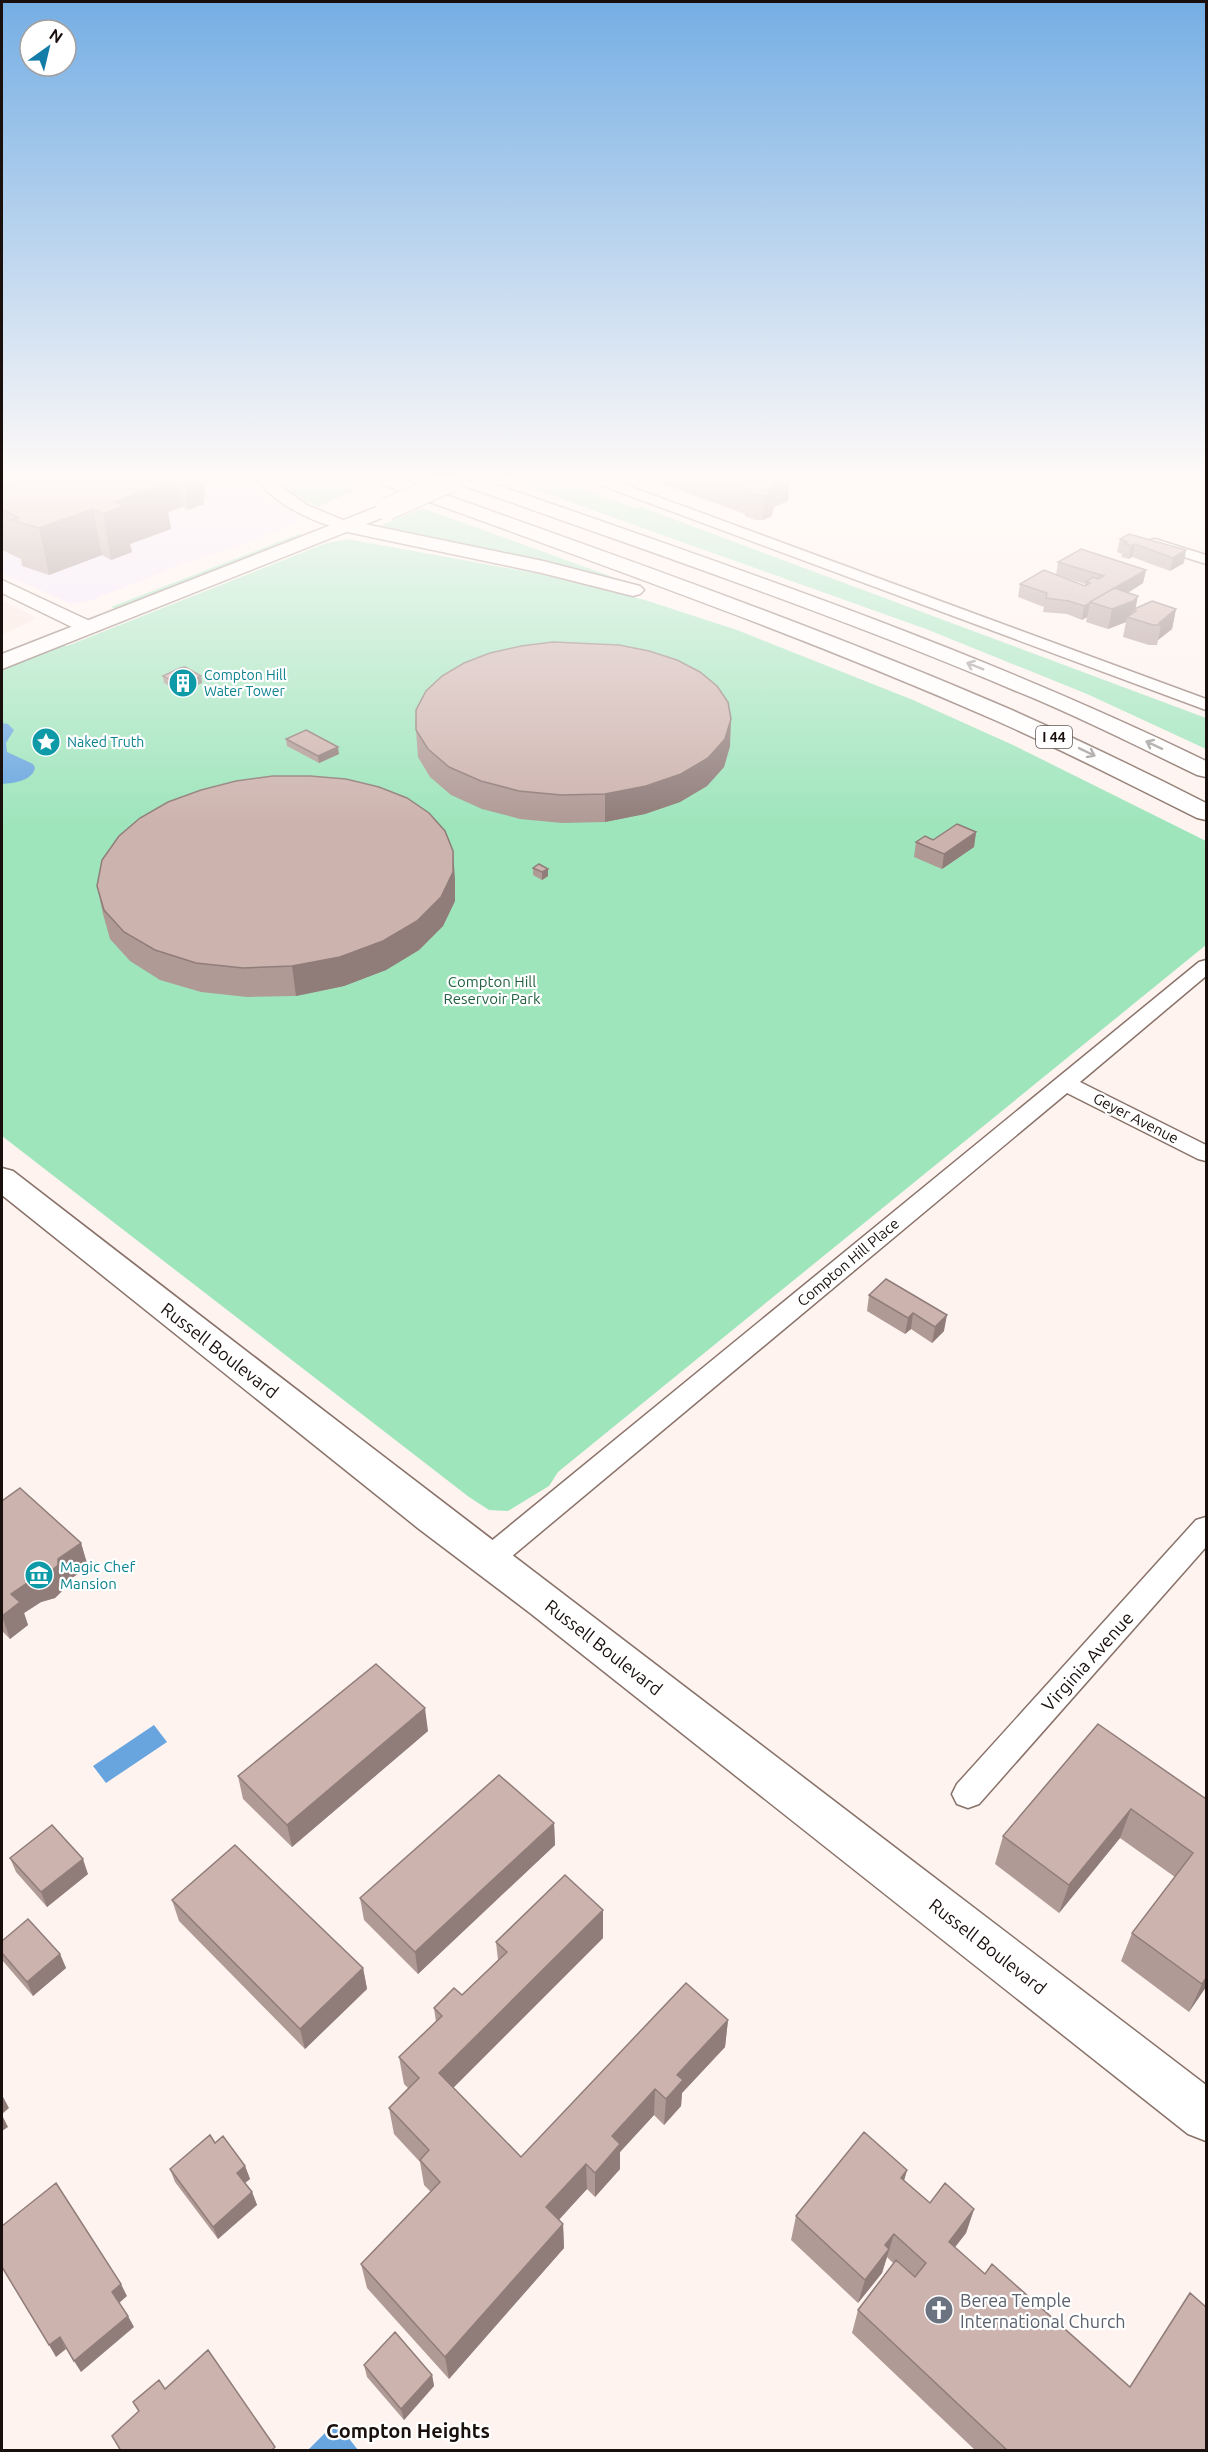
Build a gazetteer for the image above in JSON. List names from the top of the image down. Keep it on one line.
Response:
{"streets":{"main road":["I 44","Russell Boulevard"],"street":["Geyer Avenue","Compton Hill Place","Virginia Avenue"]},"crossings":[["Geyer Avenue","Compton Hill Place"],["Compton Hill Place","Russell Boulevard"]],"districts":["Compton Heights"],"parks":["Compton Hill Reservoir Park"],"places":{"building":["Compton Hill Water Tower"],"place":["Naked Truth"],"museum":["Magic Chef Mansion"],"church":["Berea Temple International Church"]},"north":"top right"}
